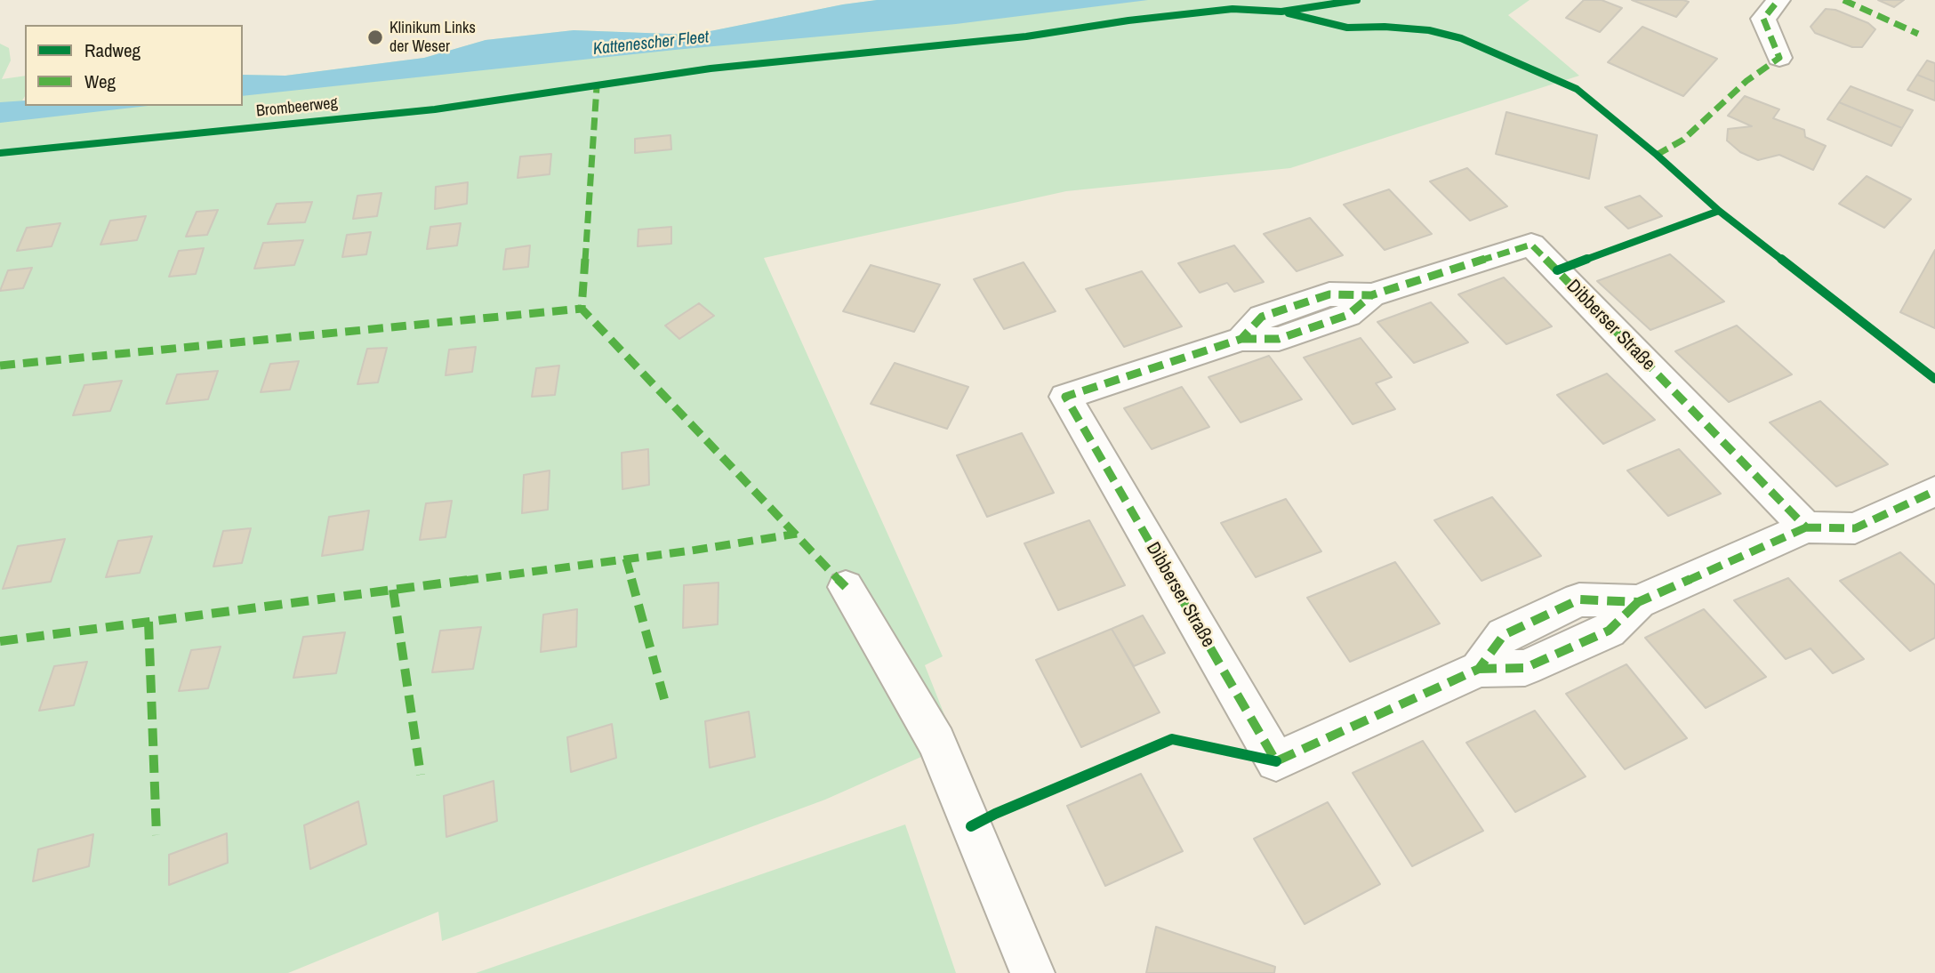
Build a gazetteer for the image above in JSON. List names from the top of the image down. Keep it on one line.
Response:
{"streets":{"street":["Dibberser Straße"],"cycle path":["Brombeerweg"]},"water":["Kattenescher Fleet"],"places":["Klinikum Links der Weser"],"legend":["Radweg","Weg"]}
